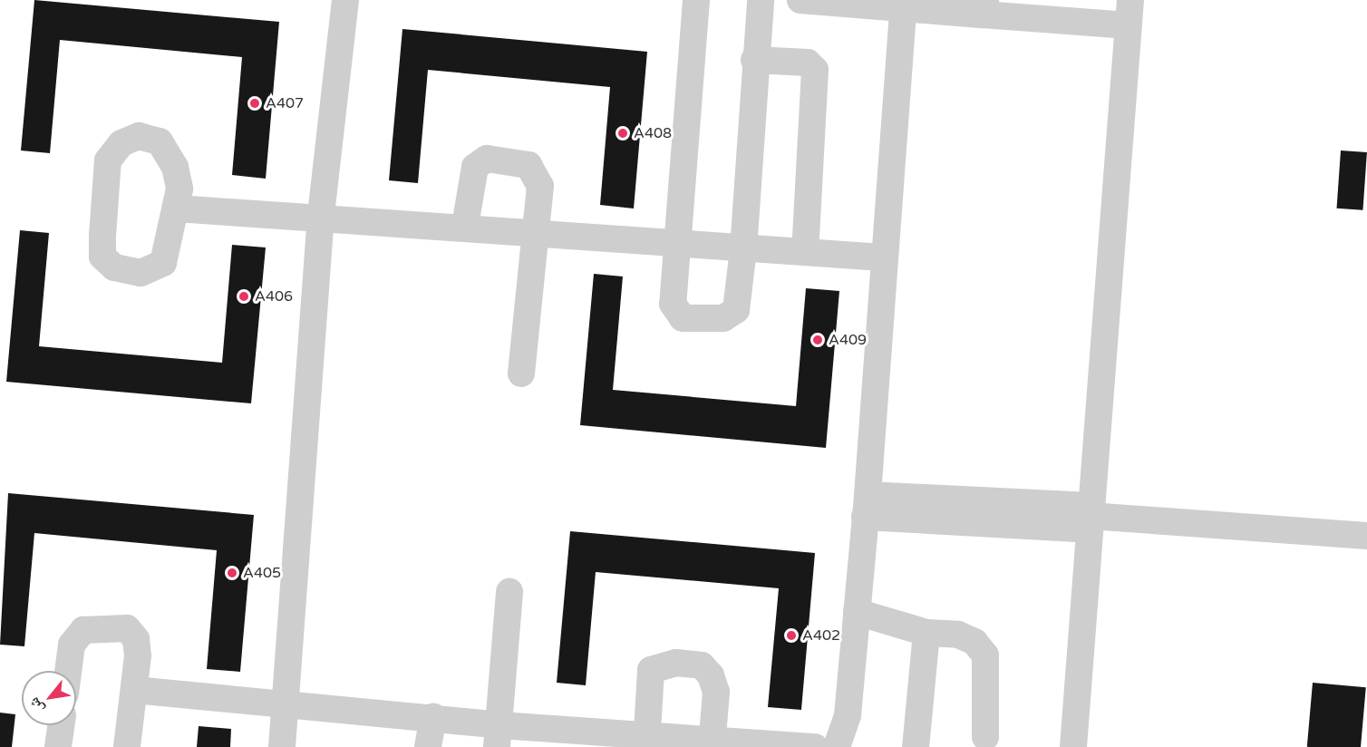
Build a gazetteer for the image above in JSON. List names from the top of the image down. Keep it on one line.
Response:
{"places":["A407","A408","A406","A409","A405","A402"],"north":"bottom left"}
